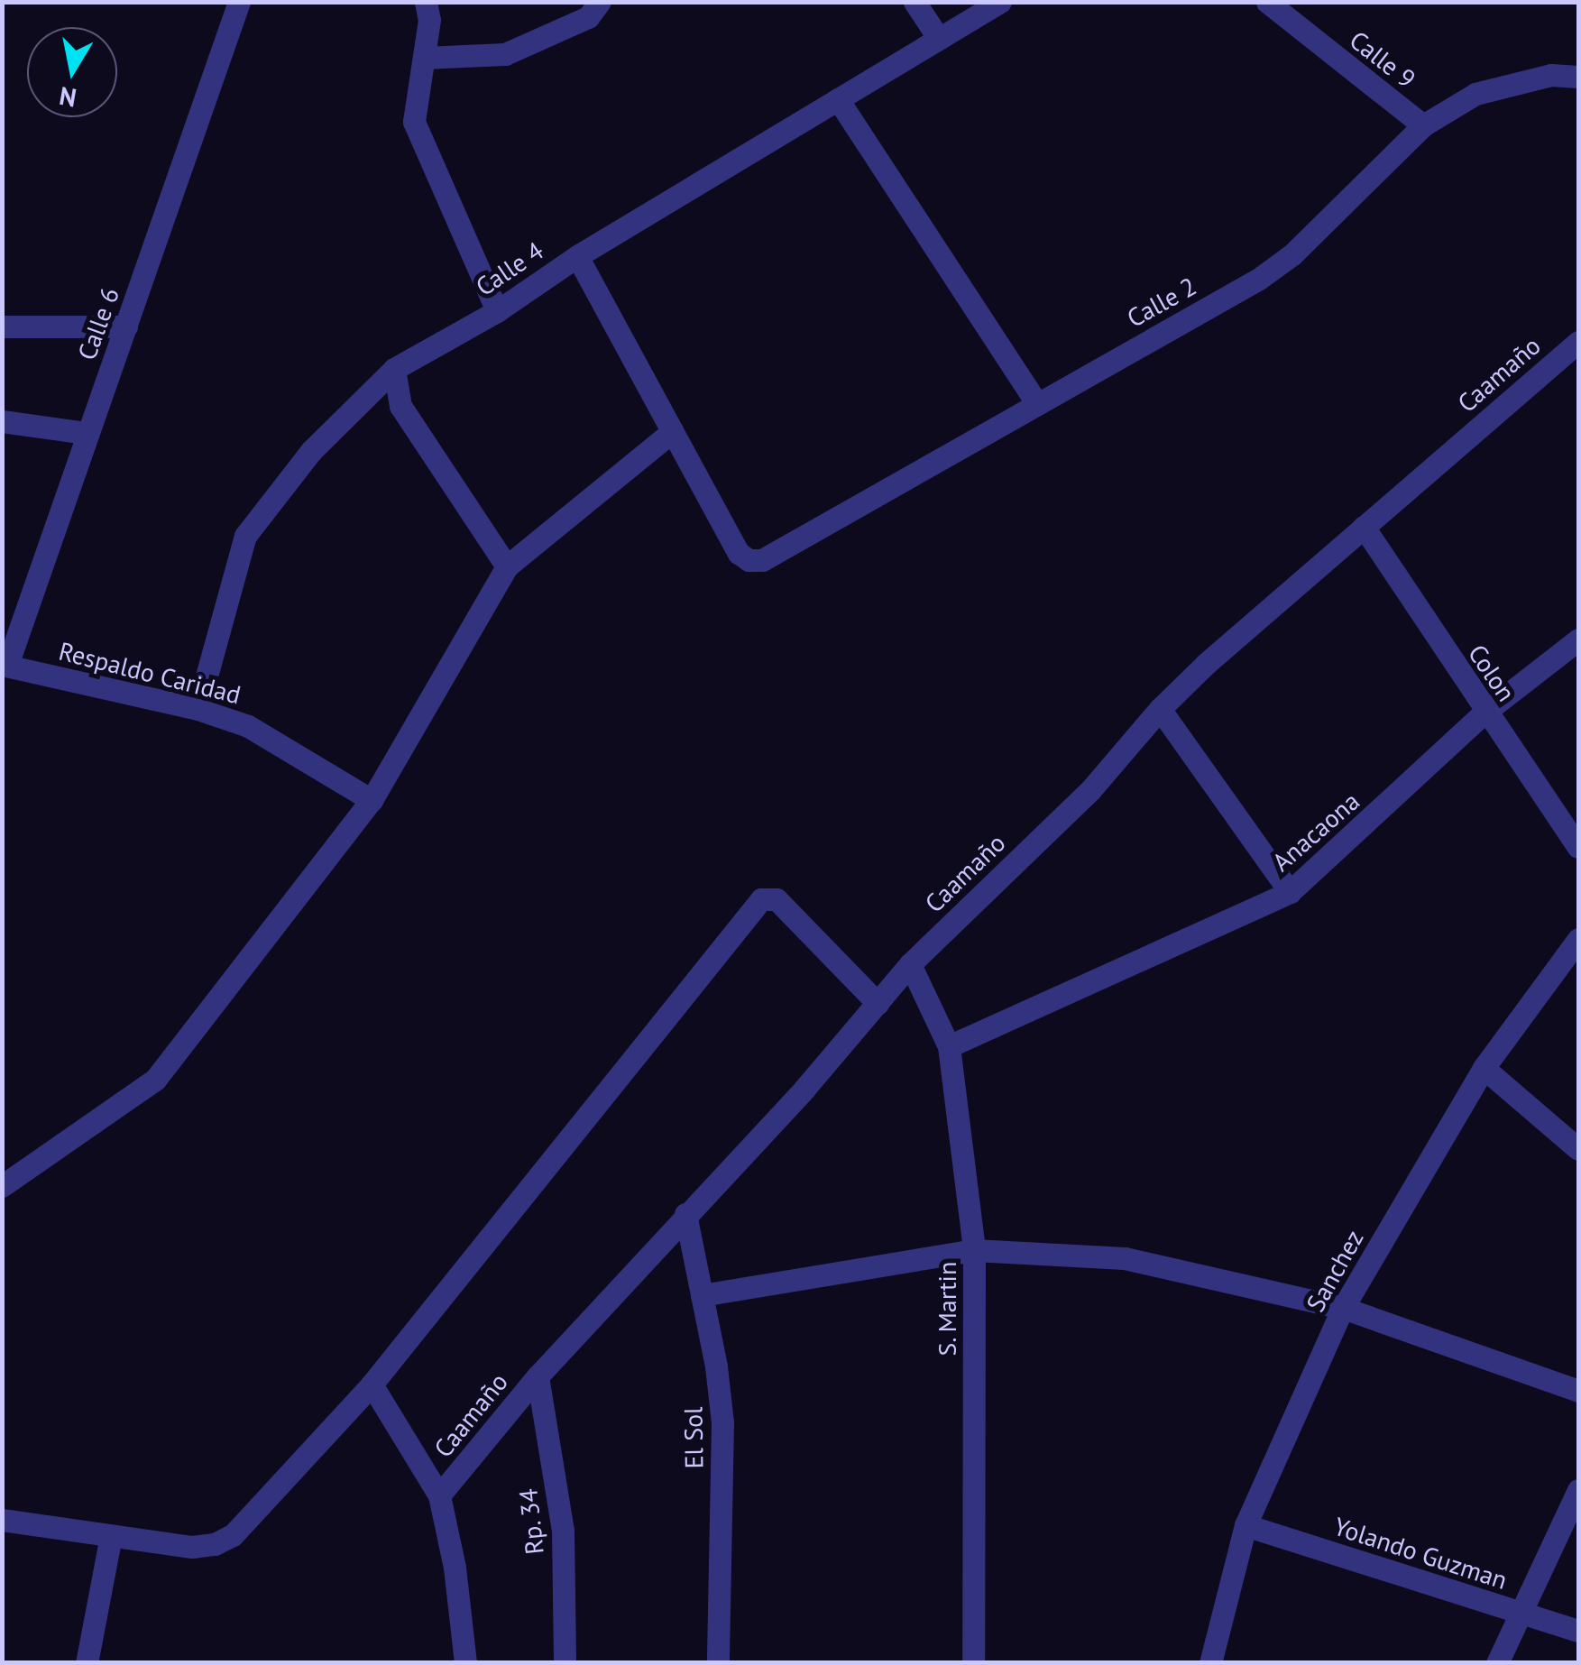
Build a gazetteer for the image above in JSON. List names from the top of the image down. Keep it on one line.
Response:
{"streets":{"street":["Calle 9","Calle 4","Calle 2","Calle 6","Caamaño","Respaldo Caridad","Colon","Anacaona","Sanchez","S. Martin","El Sol","Rp. 34","Yolando Guzman"]},"crossings":[["Calle 9","Calle 2"],["Calle 4","Respaldo Caridad"],["Calle 6","Respaldo Caridad"],["Caamaño","Colon"],["Caamaño","S. Martin"],["Caamaño","El Sol"],["Caamaño","Rp. 34"],["Colon","Anacaona"],["Anacaona","S. Martin"],["Sanchez","Yolando Guzman"]],"north":"bottom"}
